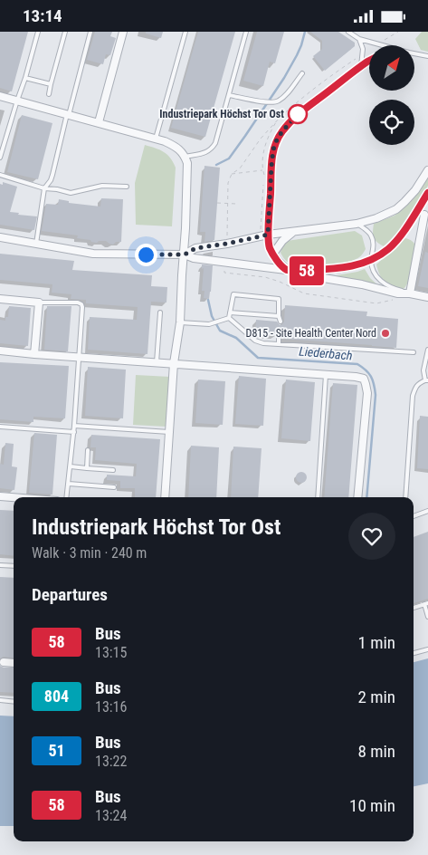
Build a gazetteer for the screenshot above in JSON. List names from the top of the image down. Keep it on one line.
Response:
{"water":["Liederbach"],"places":["Industriepark Höchst Tor Ost","D815 - Site Health Center Nord"],"lines":["bus line 58"],"north":"top right","page":{"status":"13:14","on_map":"58","heading":[["Industriepark Höchst Tor Ost","Walk · 3 min · 240 m"],"Departures"],"list":[{"mark":"58","name":"Bus","note":"13:15","value":"1 min"},{"mark":"804","name":"Bus","note":"13:16","value":"2 min"},{"mark":"51","name":"Bus","note":"13:22","value":"8 min"},{"mark":"58","name":"Bus","note":"13:24","value":"10 min"}]}}
